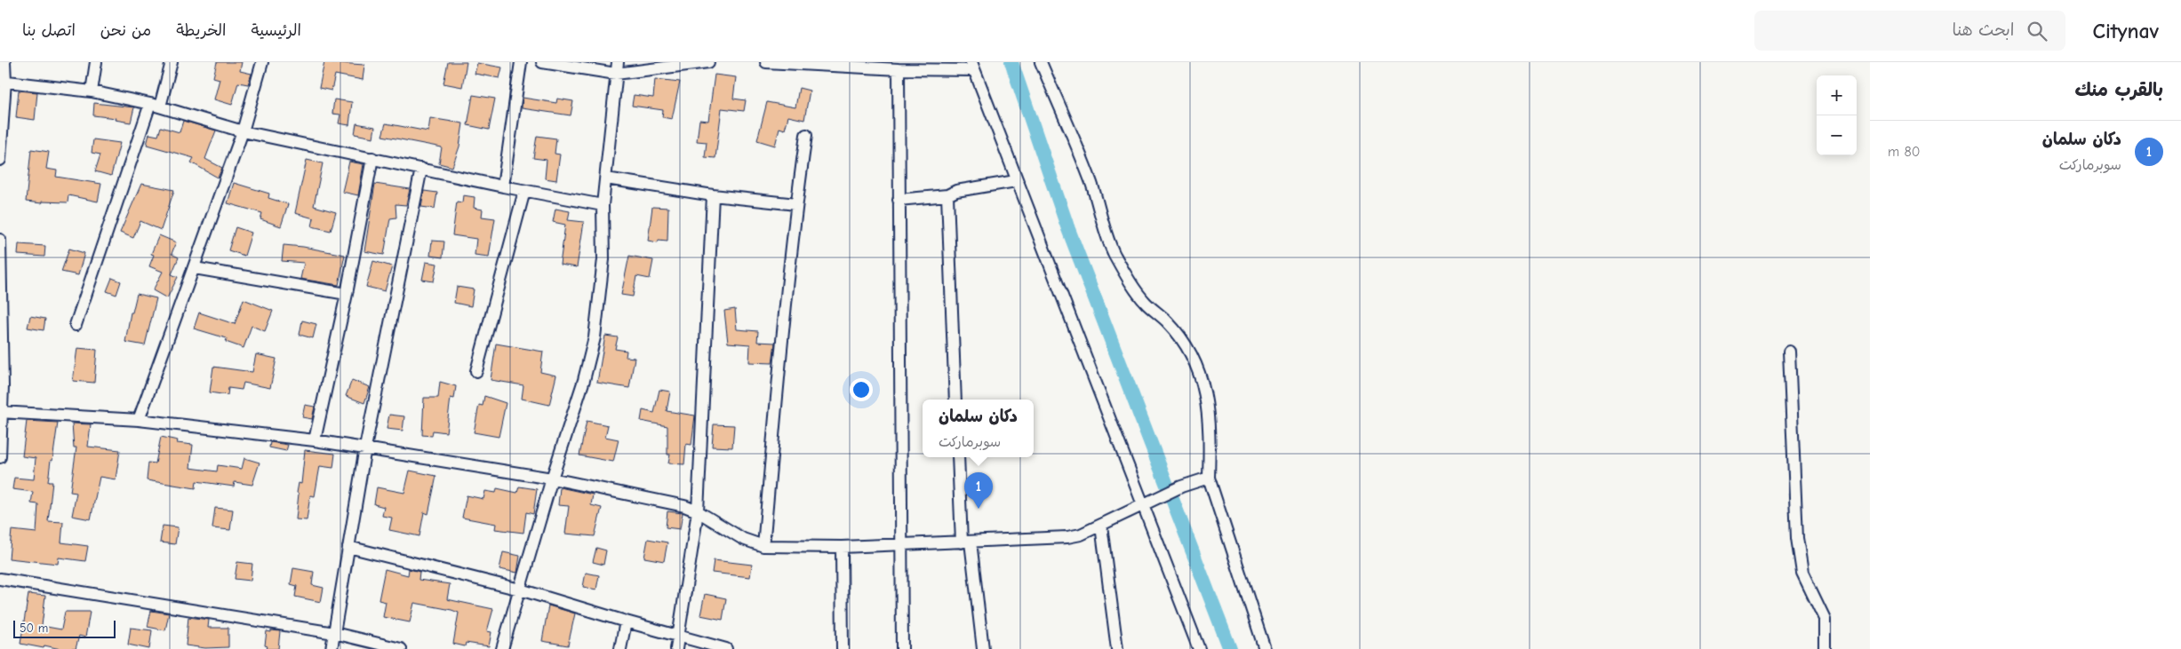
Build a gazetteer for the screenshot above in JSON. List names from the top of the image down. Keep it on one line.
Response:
{"scale_bar":"50 m","page":{"header":"Citynav","search":"ابحث هنا","nav":["الرئيسية","الخريطة","من نحن","اتصل بنا"],"heading":"بالقرب منك","map_buttons":["+","−"],"list":[{"mark":"1","name":"دكان سلمان","note":"سوبرماركت","value":"80 m"}],"popup":["دكان سلمان","سوبرماركت"],"pins":"1","scale":"50 m"}}
